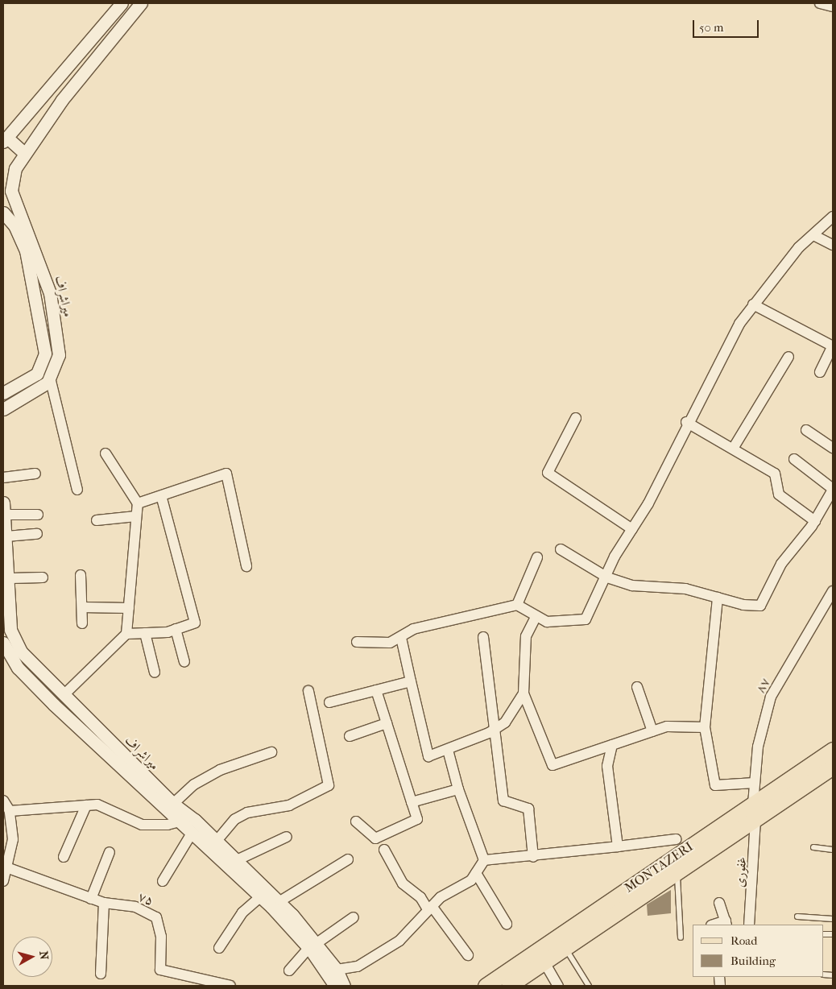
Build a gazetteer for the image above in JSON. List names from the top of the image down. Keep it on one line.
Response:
{"streets":{"main road":["MONTAZERI"],"street":["میراشراف","۸۷","غفوری","۷۵"]},"crossings":[["۸۷","MONTAZERI"],["MONTAZERI","غفوری"]],"legend":["Road","Building"],"scale_bar":"50 m","north":"right"}
